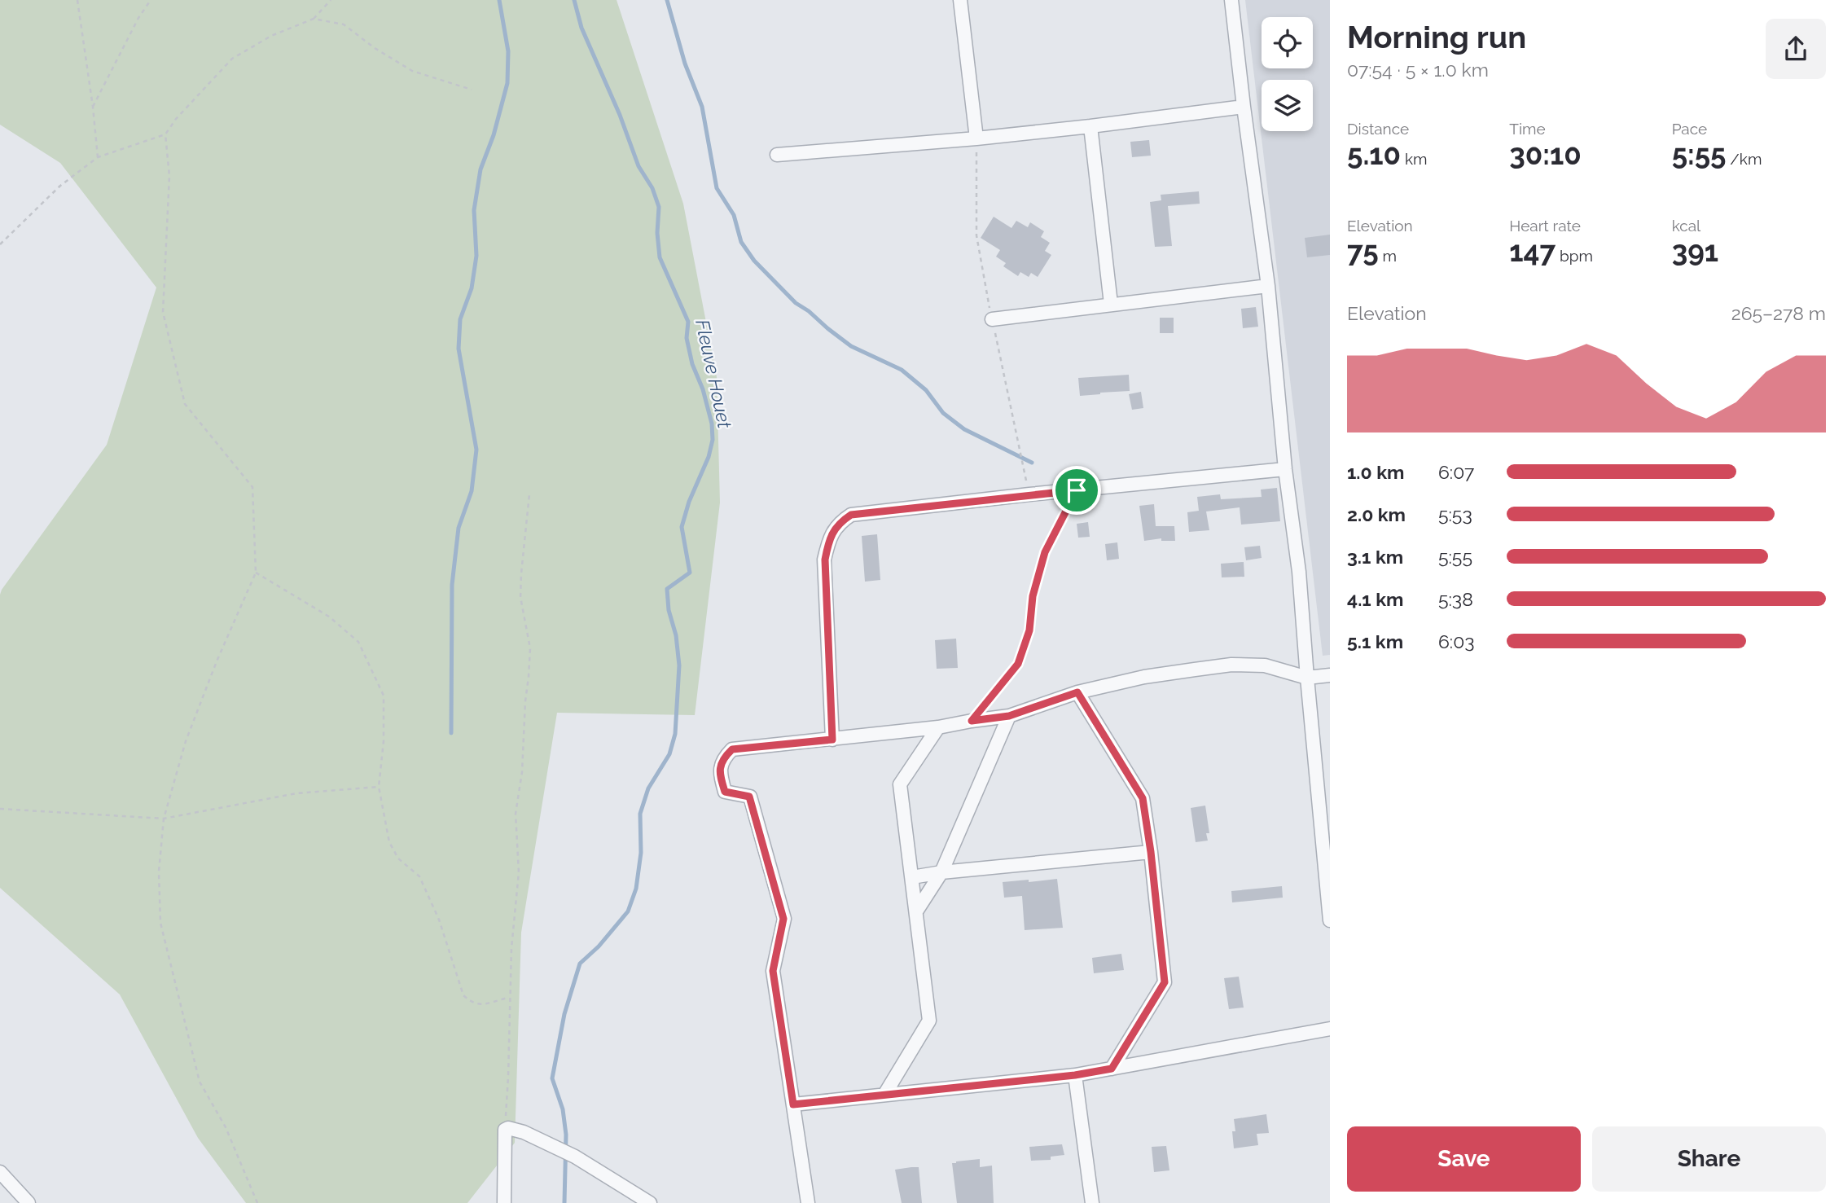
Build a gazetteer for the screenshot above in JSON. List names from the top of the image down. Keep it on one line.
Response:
{"water":["Fleuve Houet"],"page":{"heading":["Morning run","07:54 · 5 × 1.0 km"],"stats":[["Distance","5.10 km"],["Time","30:10"],["Pace","5:55 /km"],["Elevation","75 m"],["Heart rate","147 bpm"],["kcal","391"]],"chart":["Elevation","265–278 m"],"list":[{"name":"1.0 km","note":"6:07"},{"name":"2.0 km","note":"5:53"},{"name":"3.1 km","note":"5:55"},{"name":"4.1 km","note":"5:38"},{"name":"5.1 km","note":"6:03"}],"buttons":["Save","Share"]}}
